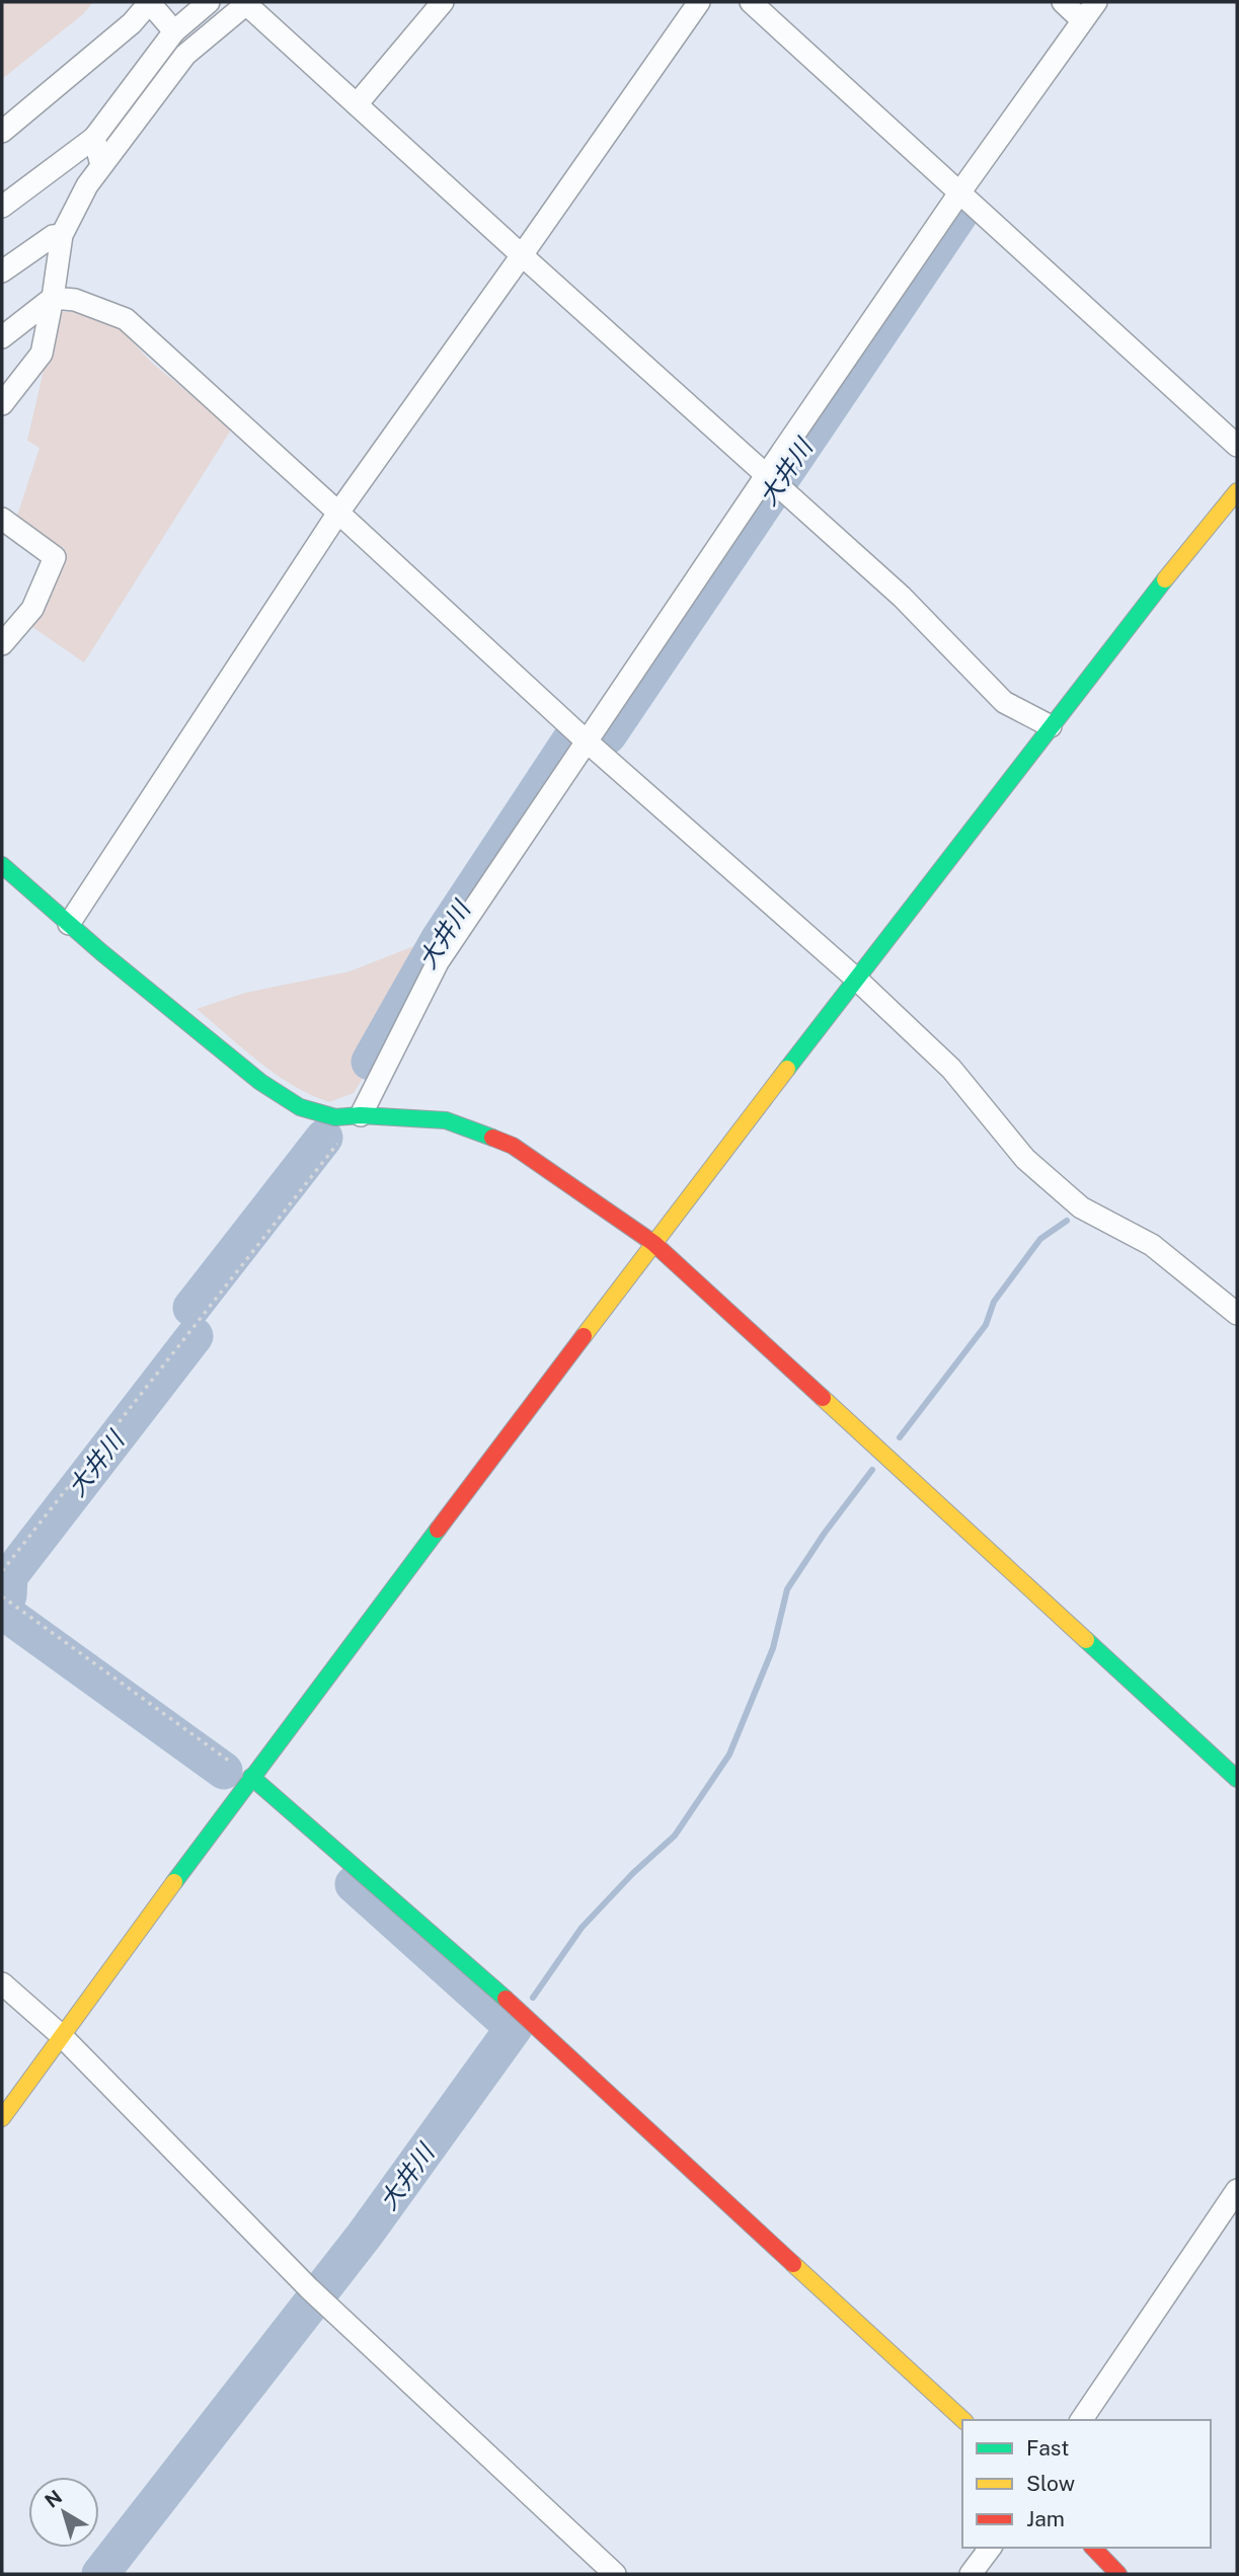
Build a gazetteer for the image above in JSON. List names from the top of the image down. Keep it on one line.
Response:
{"water":["大井川"],"legend":["Fast","Slow","Jam"],"north":"top left"}
